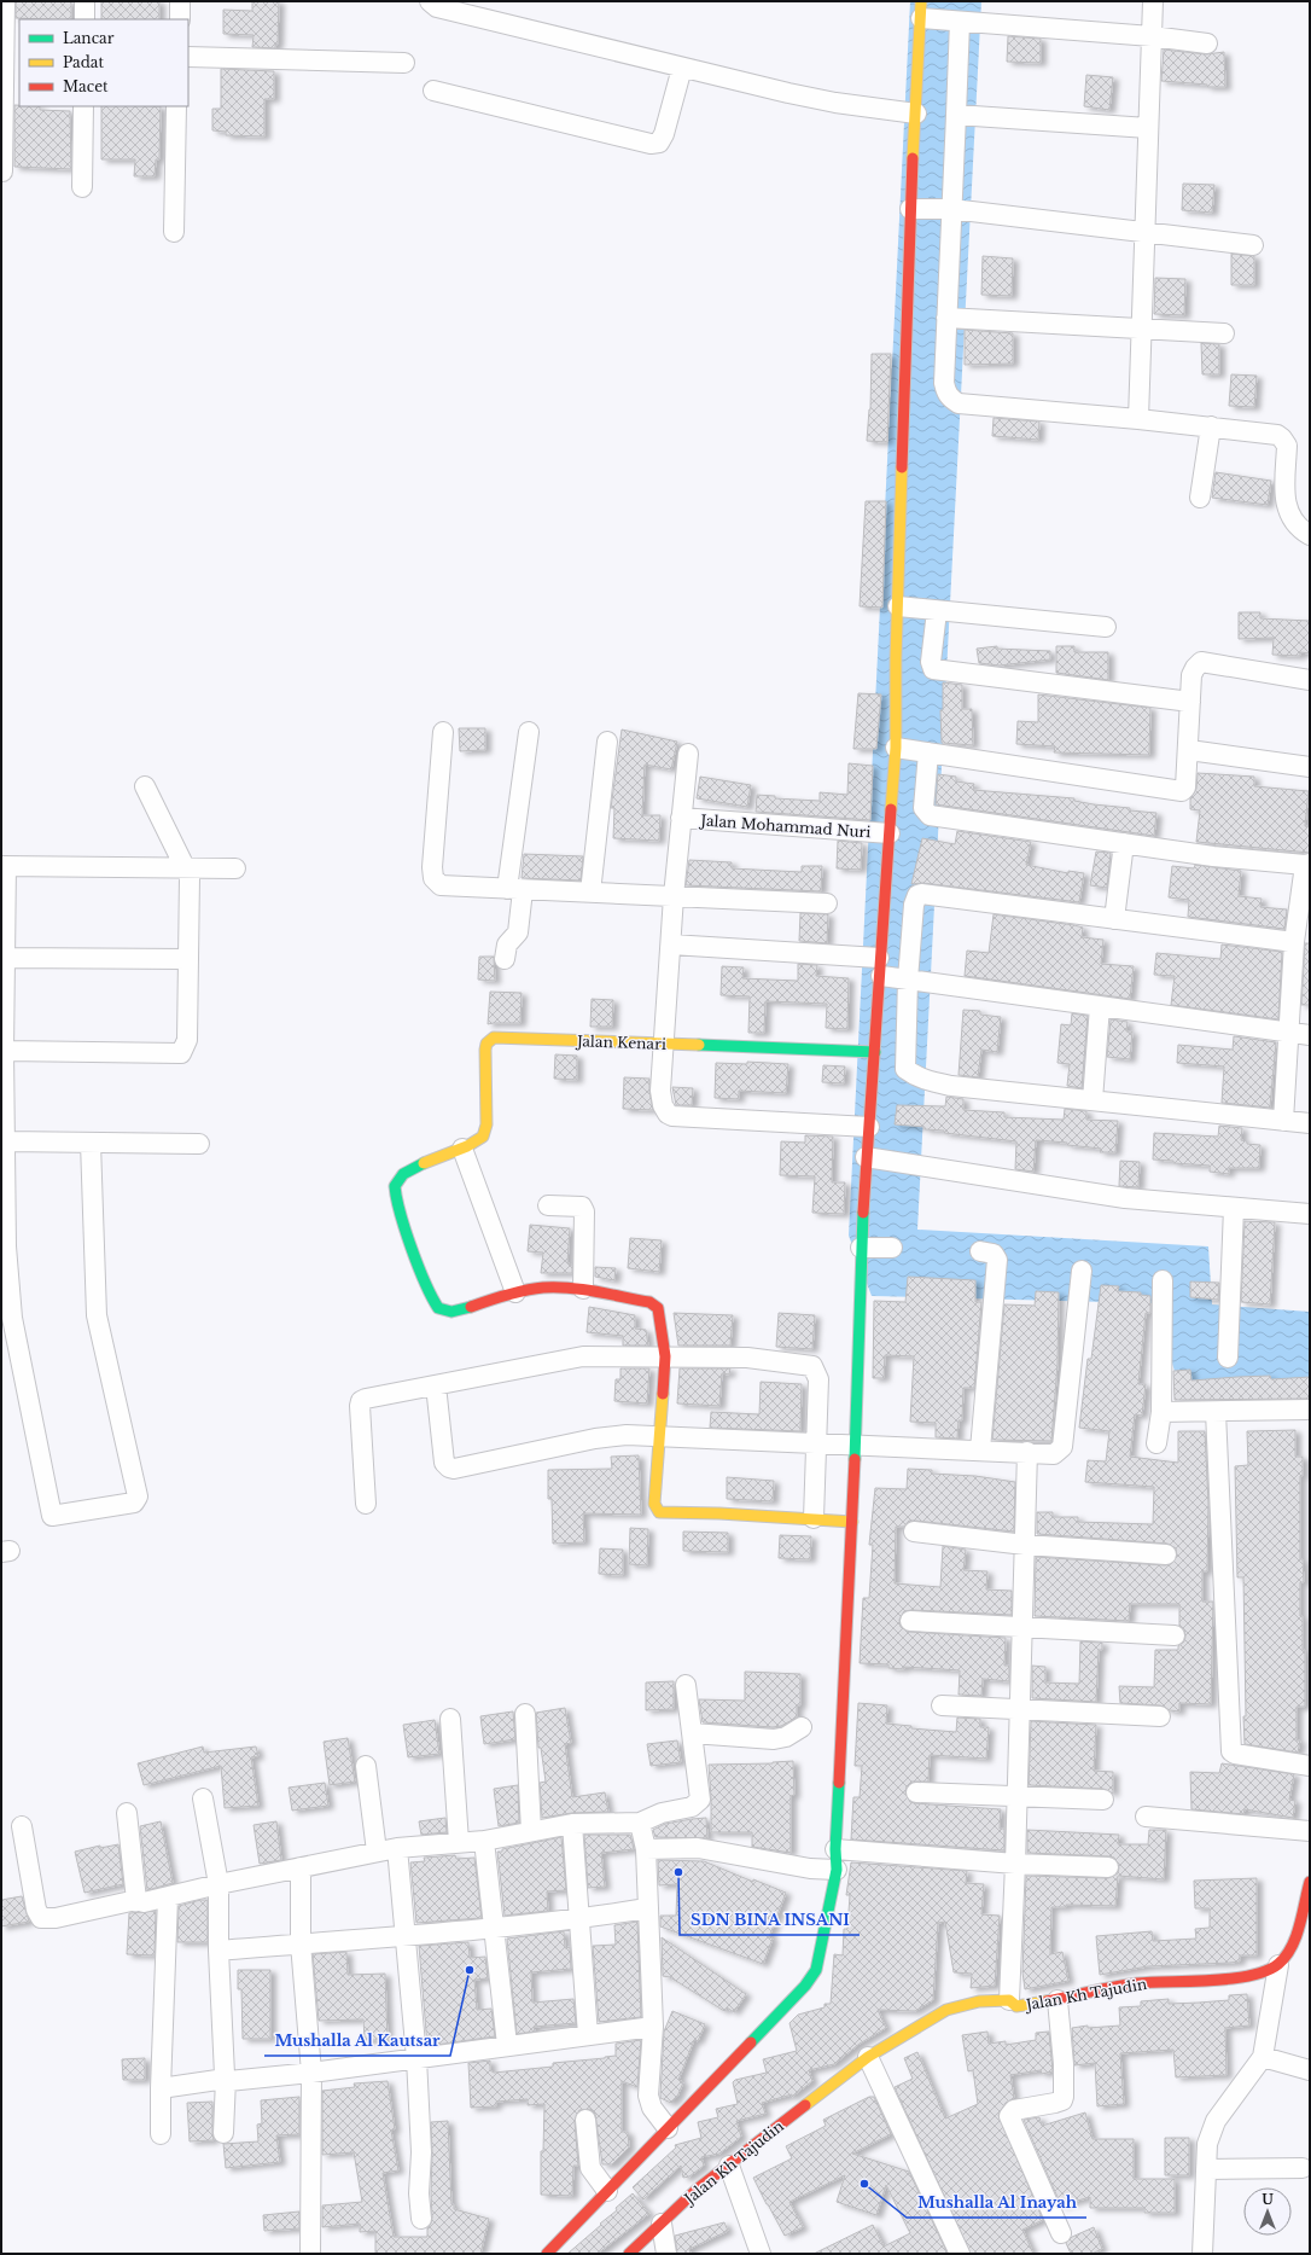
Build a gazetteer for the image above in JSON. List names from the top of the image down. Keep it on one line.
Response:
{"streets":{"street":["Jalan Mohammad Nuri","Jalan Kenari","Jalan Kh Tajudin"]},"places":["SDN BINA INSANI","Mushalla Al Kautsar","Mushalla Al Inayah"],"legend":["Lancar","Padat","Macet"],"north":"top"}
